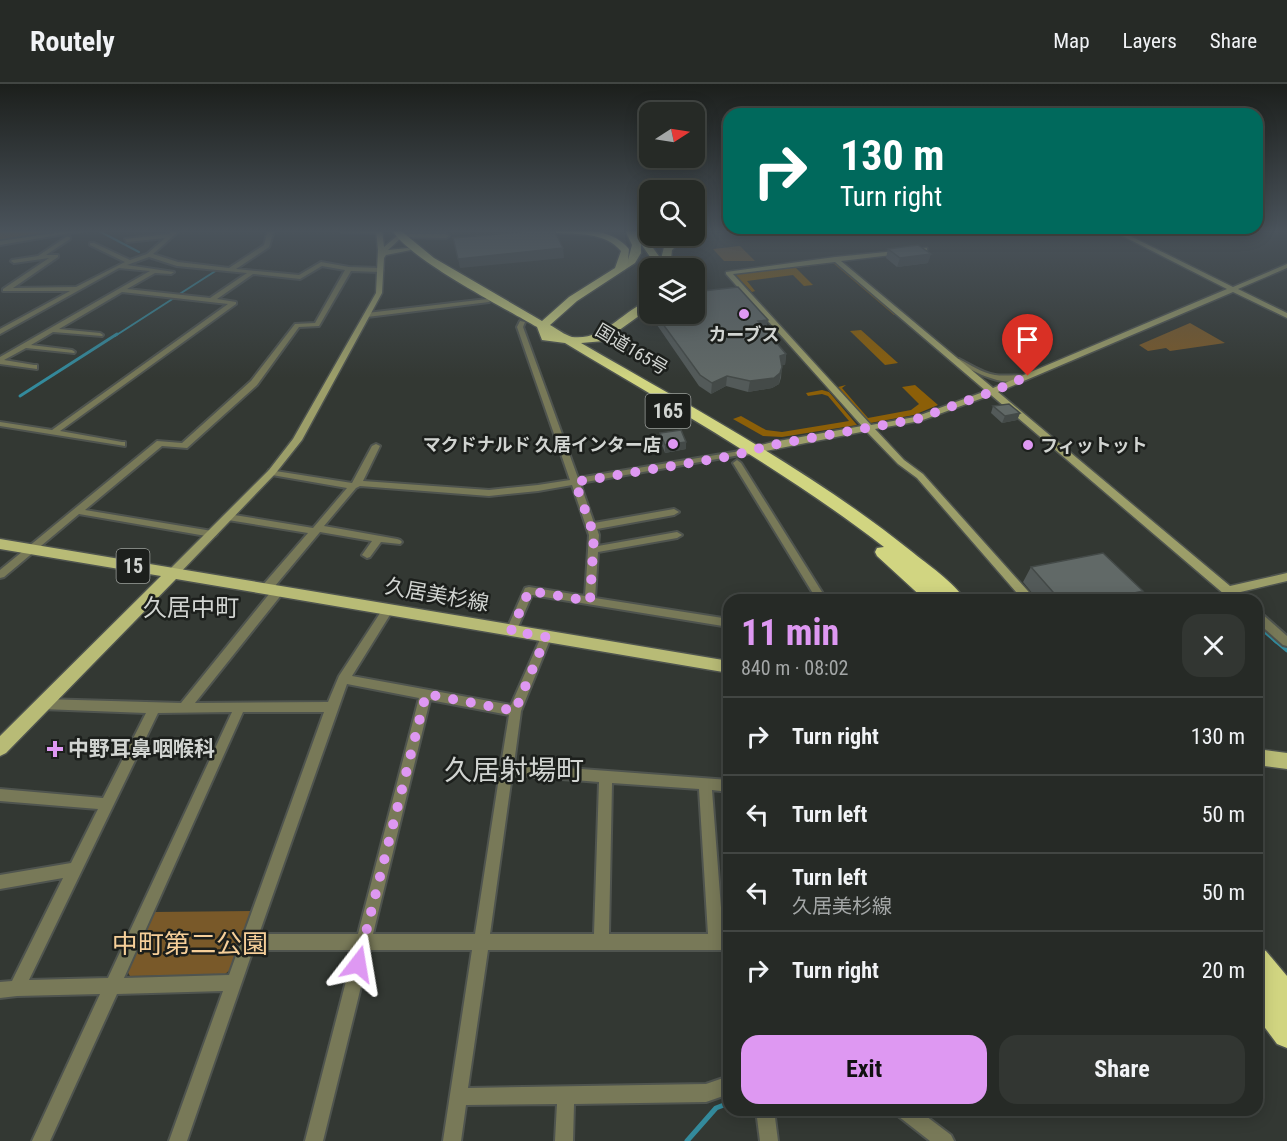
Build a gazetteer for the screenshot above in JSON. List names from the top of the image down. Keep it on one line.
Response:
{"streets":{"highway":["国道165号","165"],"main road":["15","久居美杉線"]},"crossings":[["15","久居美杉線"]],"districts":["久居中町","久居射場町"],"parks":["中町第二公園"],"places":{"other":["カーブス","マクドナルド 久居インター店","フィットット"],"health":["中野耳鼻咽喉科"]},"north":"right","page":{"header":"Routely","nav":["Map","Layers","Share"],"turn":["130 m","Turn right"],"heading":["11 min","840 m · 08:02"],"list":[{"name":"Turn right","value":"130 m"},{"name":"Turn left","value":"50 m"},{"name":"Turn left","note":"久居美杉線","value":"50 m"},{"name":"Turn right","value":"20 m"}],"buttons":["Exit","Share"]}}
